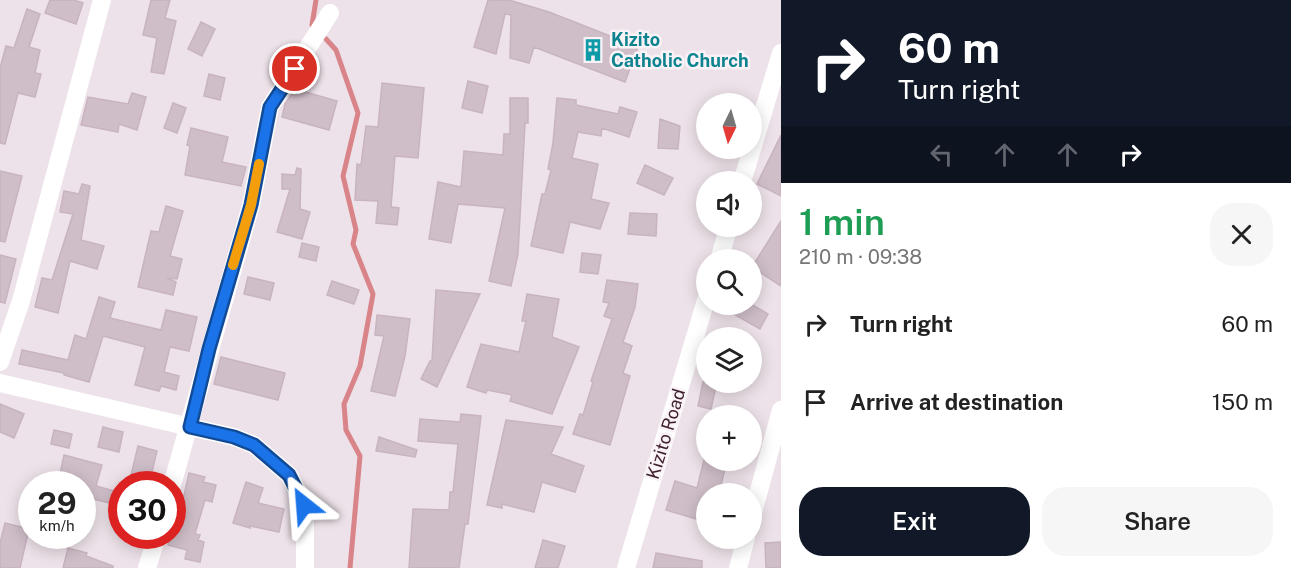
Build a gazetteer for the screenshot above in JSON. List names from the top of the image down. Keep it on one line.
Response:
{"streets":{"street":["Kizito Road"]},"places":{"building":["Kizito Catholic Church"]},"north":"bottom","page":{"turn":["60 m","Turn right"],"map_buttons":["+","−"],"heading":["1 min","210 m · 09:38"],"list":[{"name":"Turn right","value":"60 m"},{"name":"Arrive at destination","value":"150 m"}],"speed":"29 km/h","limit":"30","buttons":["Exit","Share"]}}
